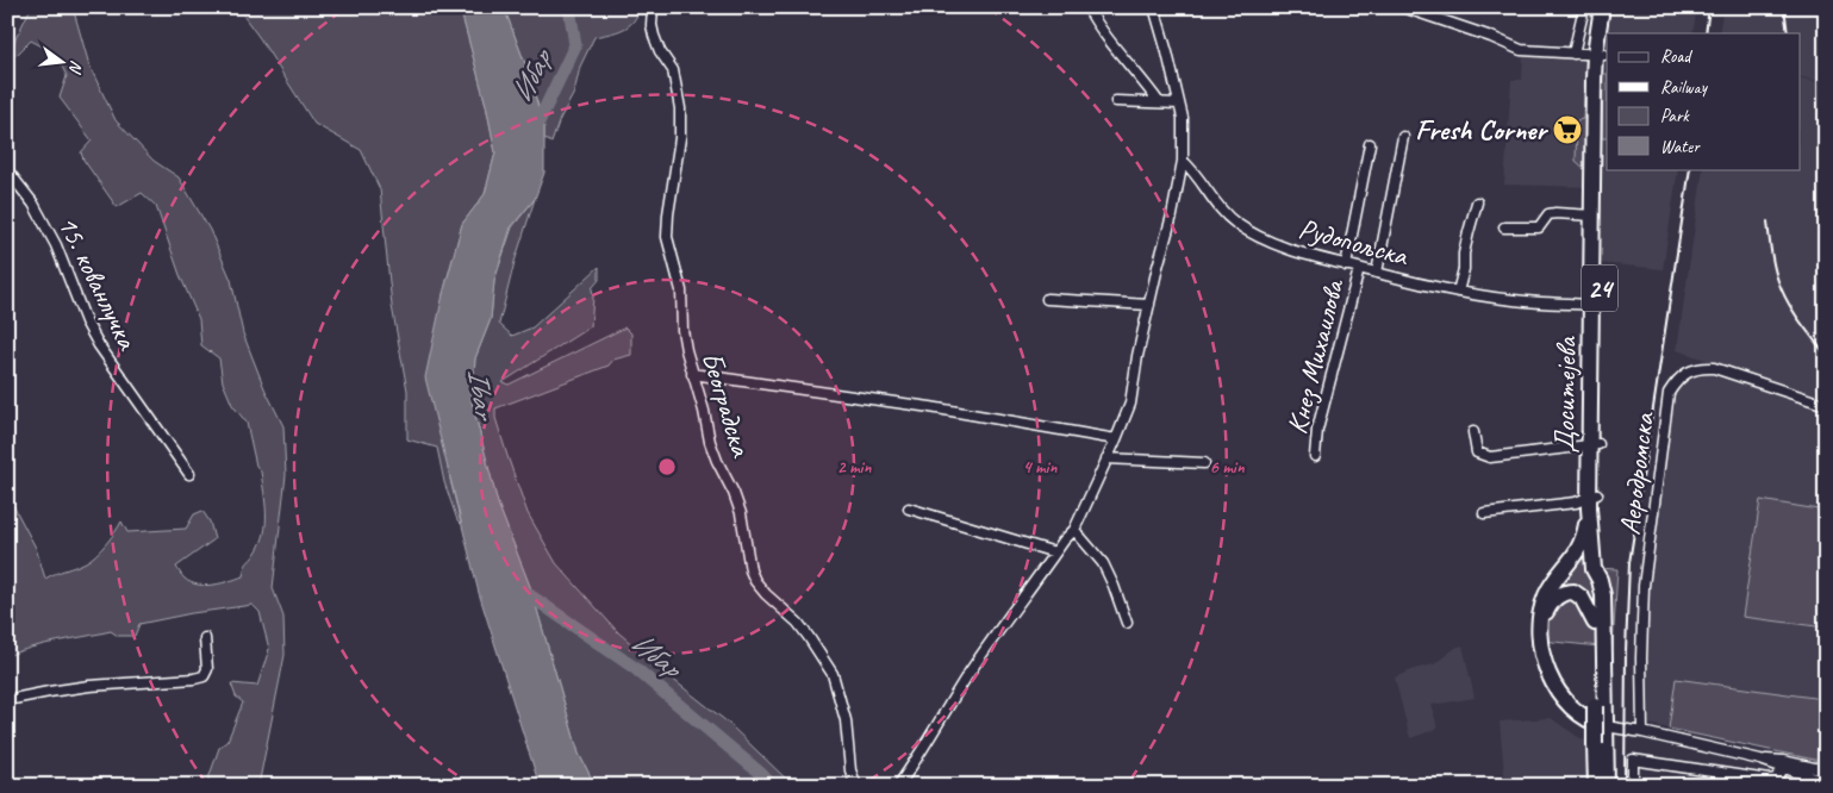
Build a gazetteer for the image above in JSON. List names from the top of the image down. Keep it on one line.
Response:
{"streets":{"main road":["24","Доситејева"],"street":["Рудопољска","15. кованлучка","Кнез Михаилова","Београдска","Аеродромска"]},"crossings":[["Рудопољска","Кнез Михаилова"],["Рудопољска","Доситејева"]],"water":["Ибар","Ibar"],"places":{"supermarket":["Fresh Corner"]},"legend":["Road","Railway","Park","Water"],"north":"right","rings":["2 min","4 min","6 min"]}
